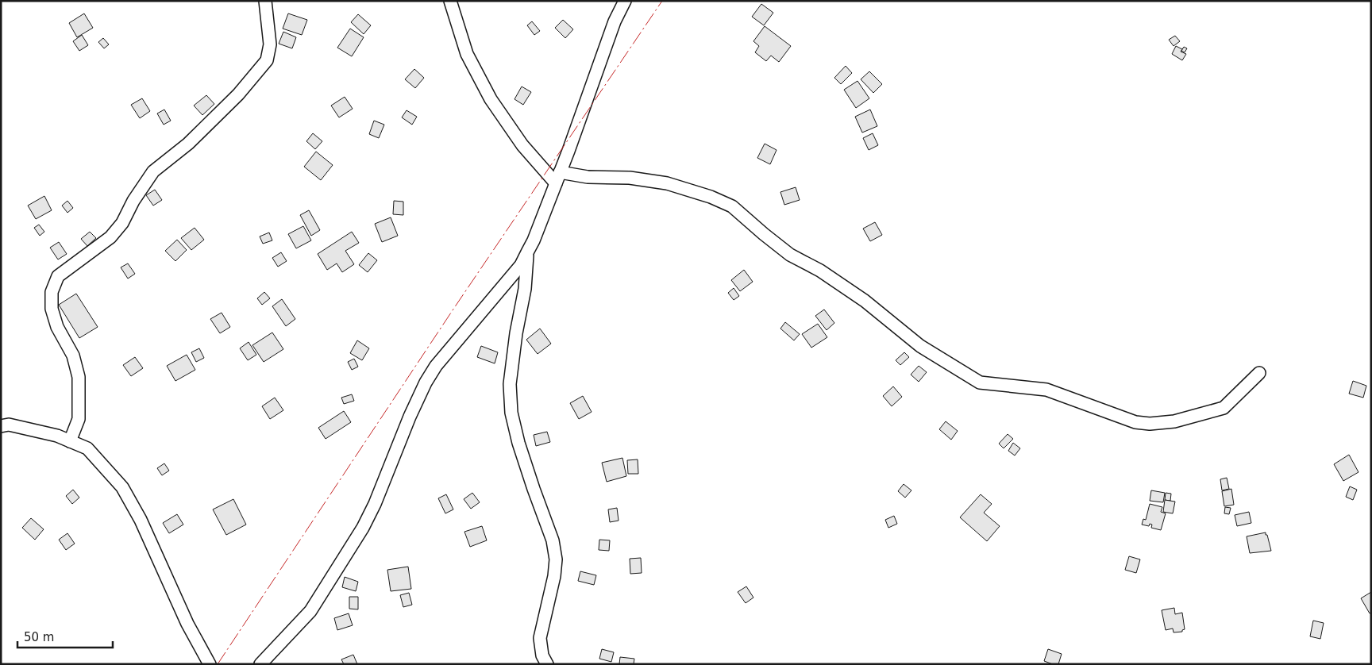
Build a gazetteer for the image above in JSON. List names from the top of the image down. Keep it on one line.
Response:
{"scale_bar":"50 m"}
